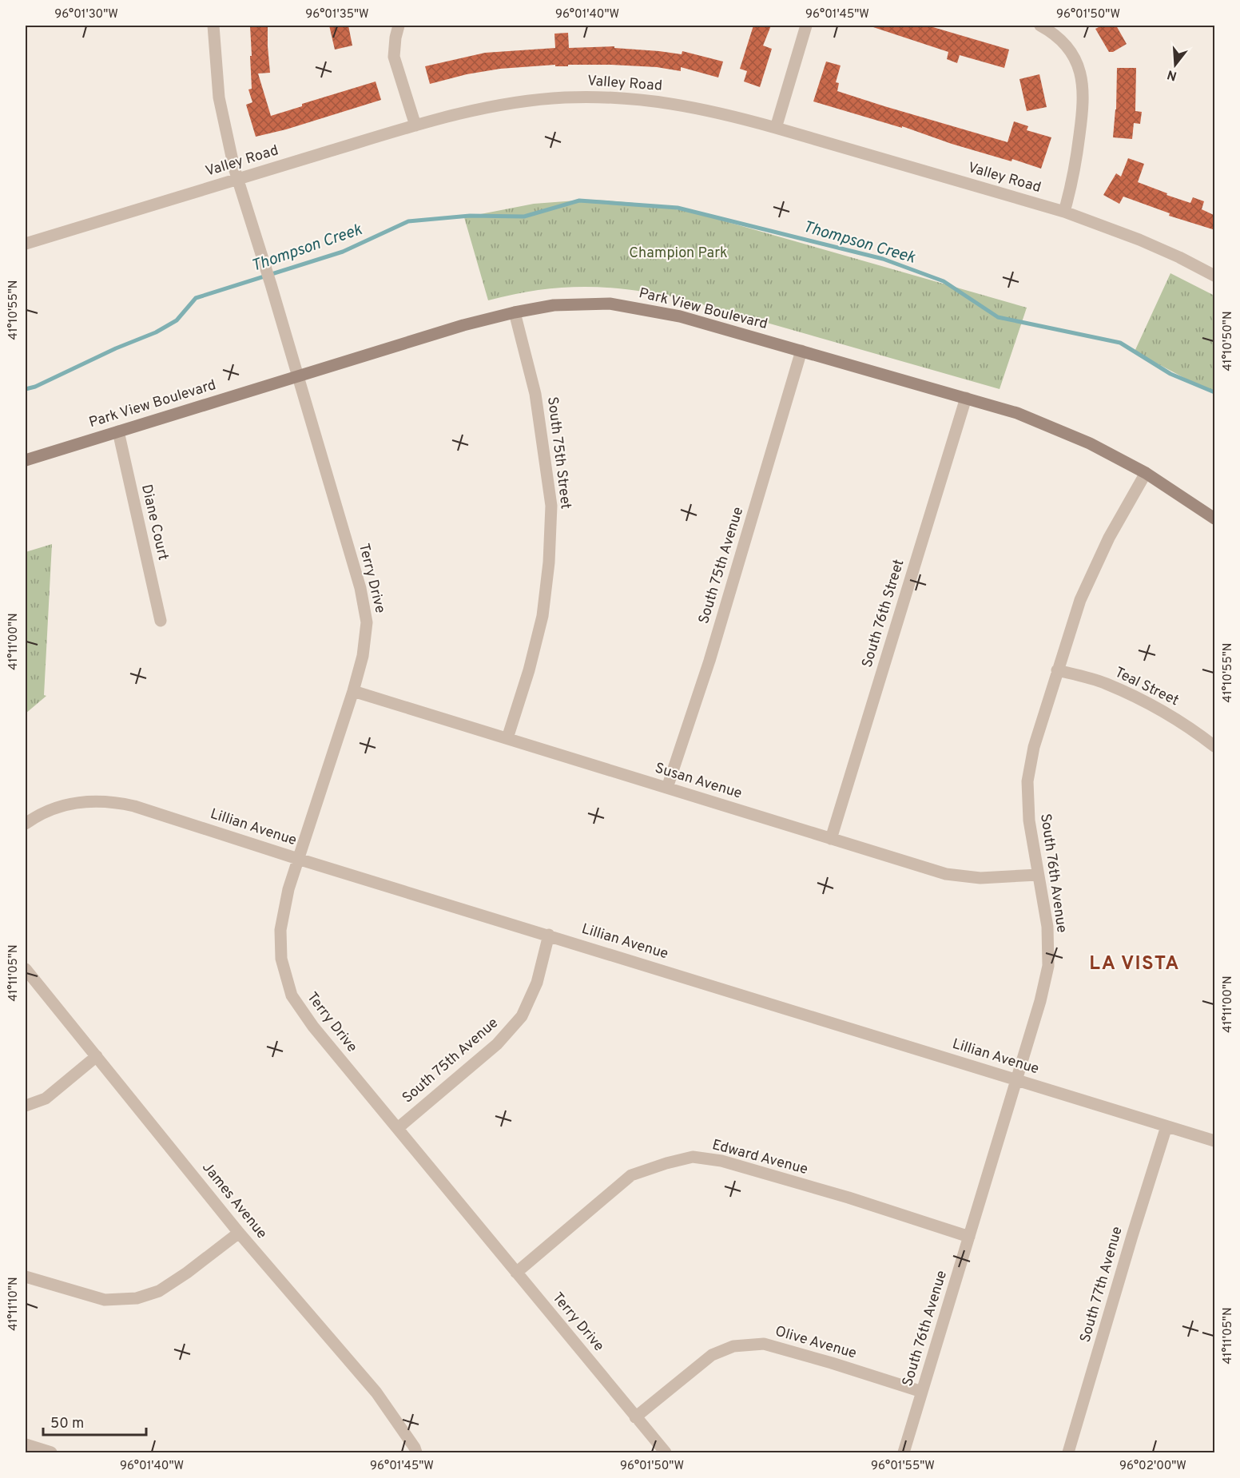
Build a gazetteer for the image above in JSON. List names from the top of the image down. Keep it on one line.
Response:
{"streets":{"street":["Valley Road","Park View Boulevard","South 75th Street","Diane Court","South 75th Avenue","Terry Drive","South 76th Street","Teal Street","Susan Avenue","Lillian Avenue","South 76th Avenue","Edward Avenue","James Avenue","South 77th Avenue","Olive Avenue"]},"crossings":[["Valley Road","Terry Drive"],["Park View Boulevard","South 75th Street"],["Park View Boulevard","Diane Court"],["Park View Boulevard","South 75th Avenue"],["Park View Boulevard","Terry Drive"],["Park View Boulevard","South 76th Street"],["Park View Boulevard","South 76th Avenue"],["South 75th Street","Susan Avenue"],["South 75th Avenue","Terry Drive"],["South 75th Avenue","Susan Avenue"],["South 75th Avenue","Lillian Avenue"],["Terry Drive","Susan Avenue"],["Terry Drive","Lillian Avenue"],["Terry Drive","Edward Avenue"],["Terry Drive","Olive Avenue"],["South 76th Street","Susan Avenue"],["Teal Street","South 76th Avenue"],["Susan Avenue","South 76th Avenue"],["Lillian Avenue","South 76th Avenue"],["Lillian Avenue","South 77th Avenue"],["South 76th Avenue","Edward Avenue"],["South 76th Avenue","Olive Avenue"]],"districts":["LA VISTA"],"water":["Thompson Creek"],"parks":["Champion Park"],"scale_bar":"50 m","north":"bottom","coordinates":["96°01'30\"W","96°01'35\"W","96°01'40\"W","96°01'45\"W","96°01'50\"W","41°10'55\"N","41°10'50\"N","41°11'00\"N","41°11'05\"N","41°11'10\"N","96°01'55\"W","96°02'00\"W"]}
